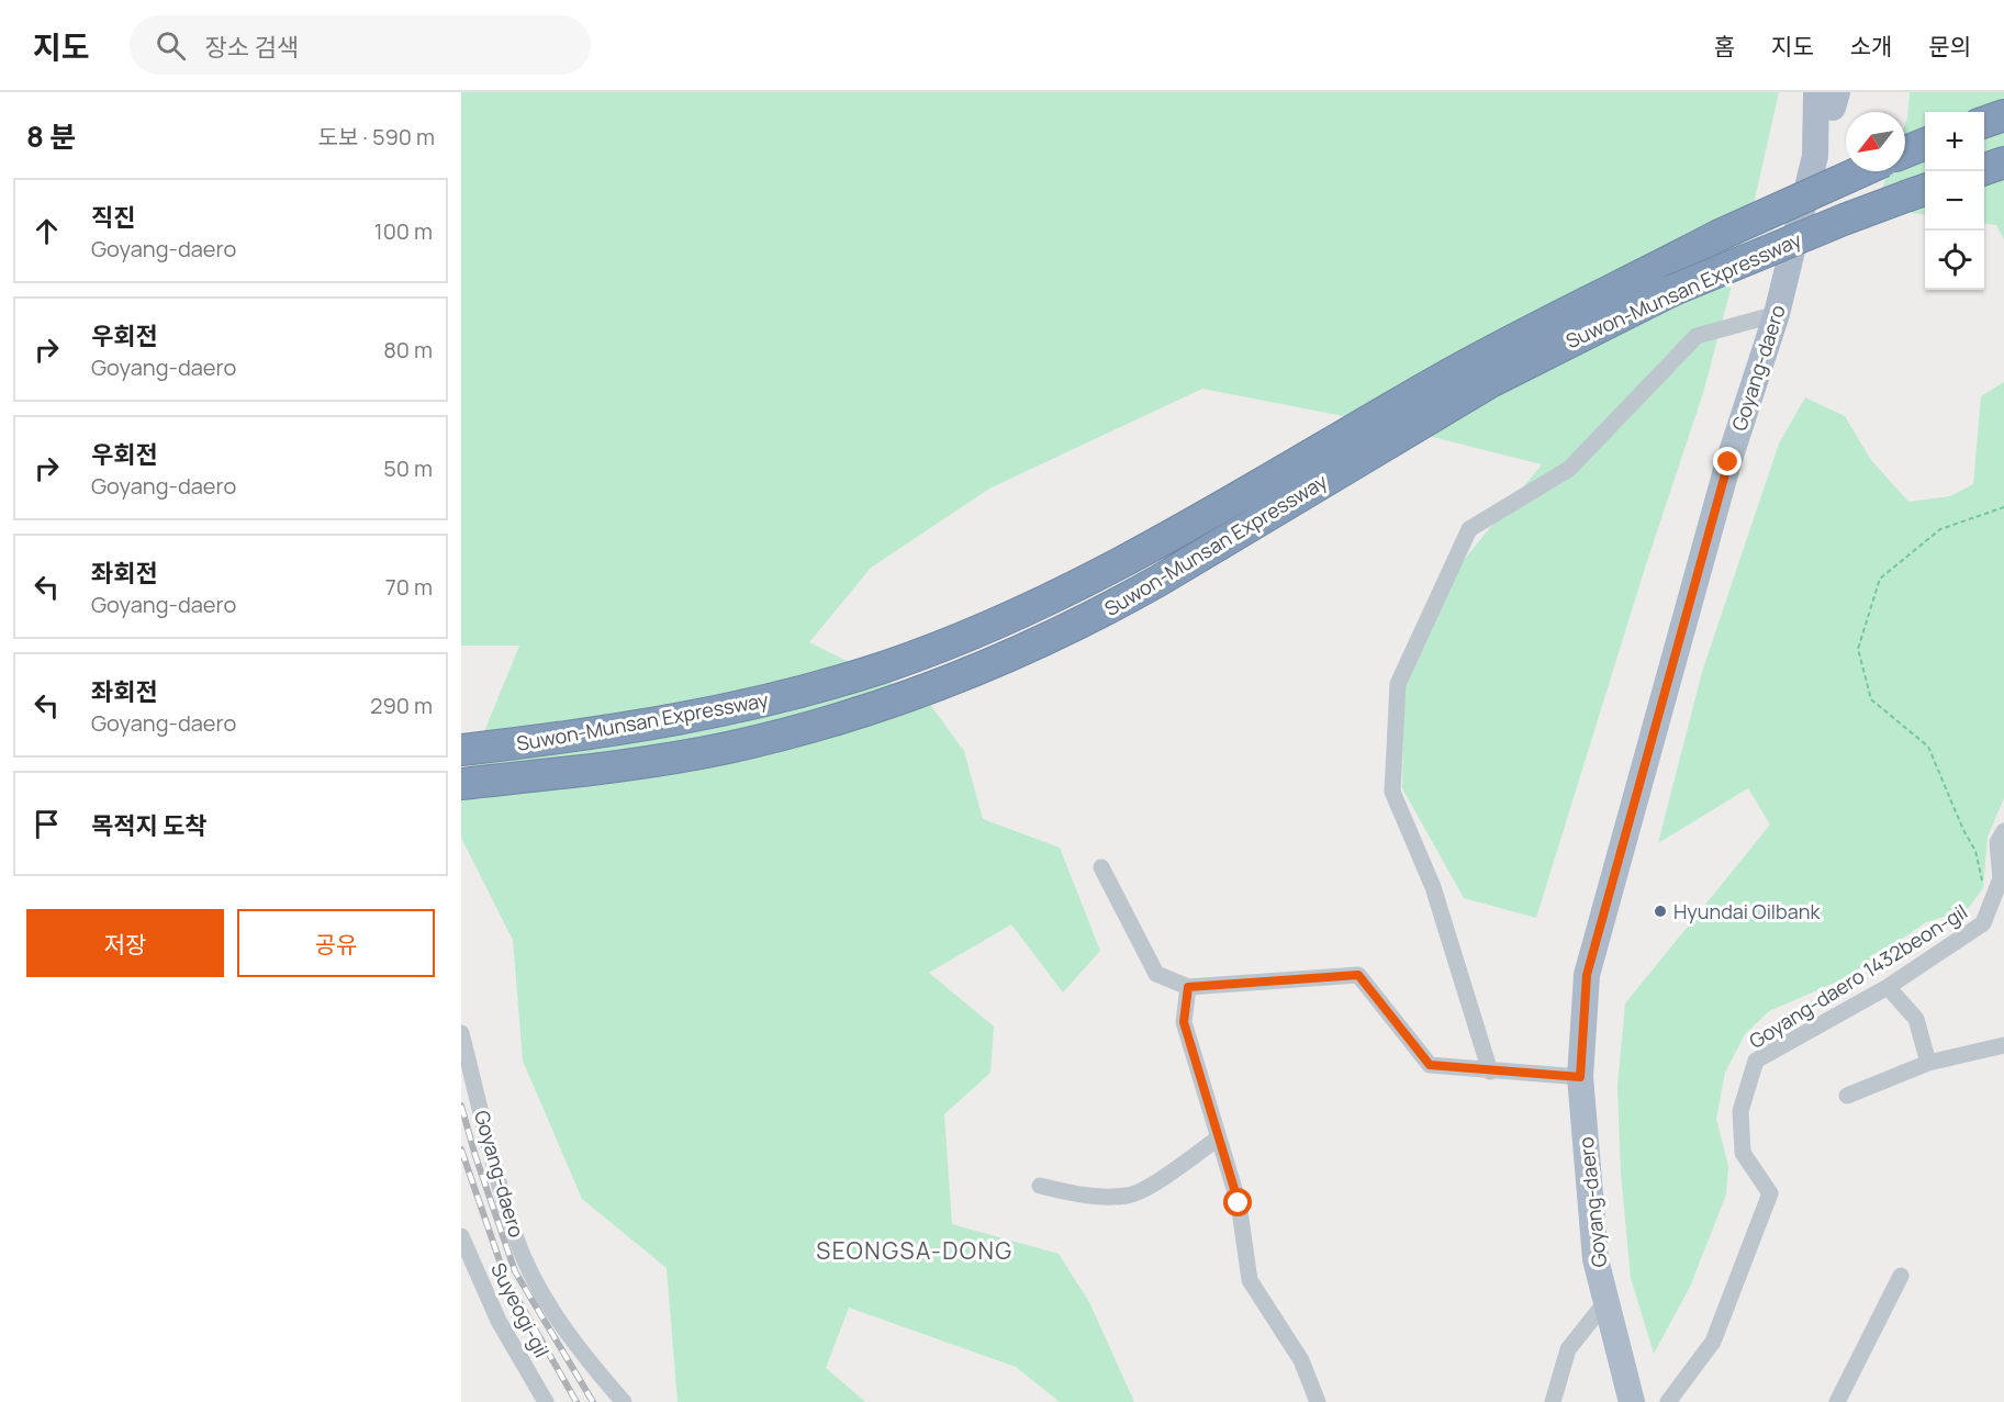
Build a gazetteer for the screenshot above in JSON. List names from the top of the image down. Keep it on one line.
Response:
{"streets":{"highway":["Suwon-Munsan Expressway"],"main road":["Goyang-daero"],"street":["Goyang-daero 1432beon-gil","Suyeogi-gil"]},"districts":["SEONGSA-DONG"],"places":["Hyundai Oilbank"],"north":"bottom left","page":{"header":"지도","search":"장소 검색","nav":["홈","지도","소개","문의"],"heading":["8 분","도보 · 590 m"],"map_buttons":["+","−"],"list":[["직진","Goyang-daero","100 m"],["우회전","Goyang-daero","80 m"],["우회전","Goyang-daero","50 m"],["좌회전","Goyang-daero","70 m"],["좌회전","Goyang-daero","290 m"],"목적지 도착"],"buttons":["저장","공유"]}}
